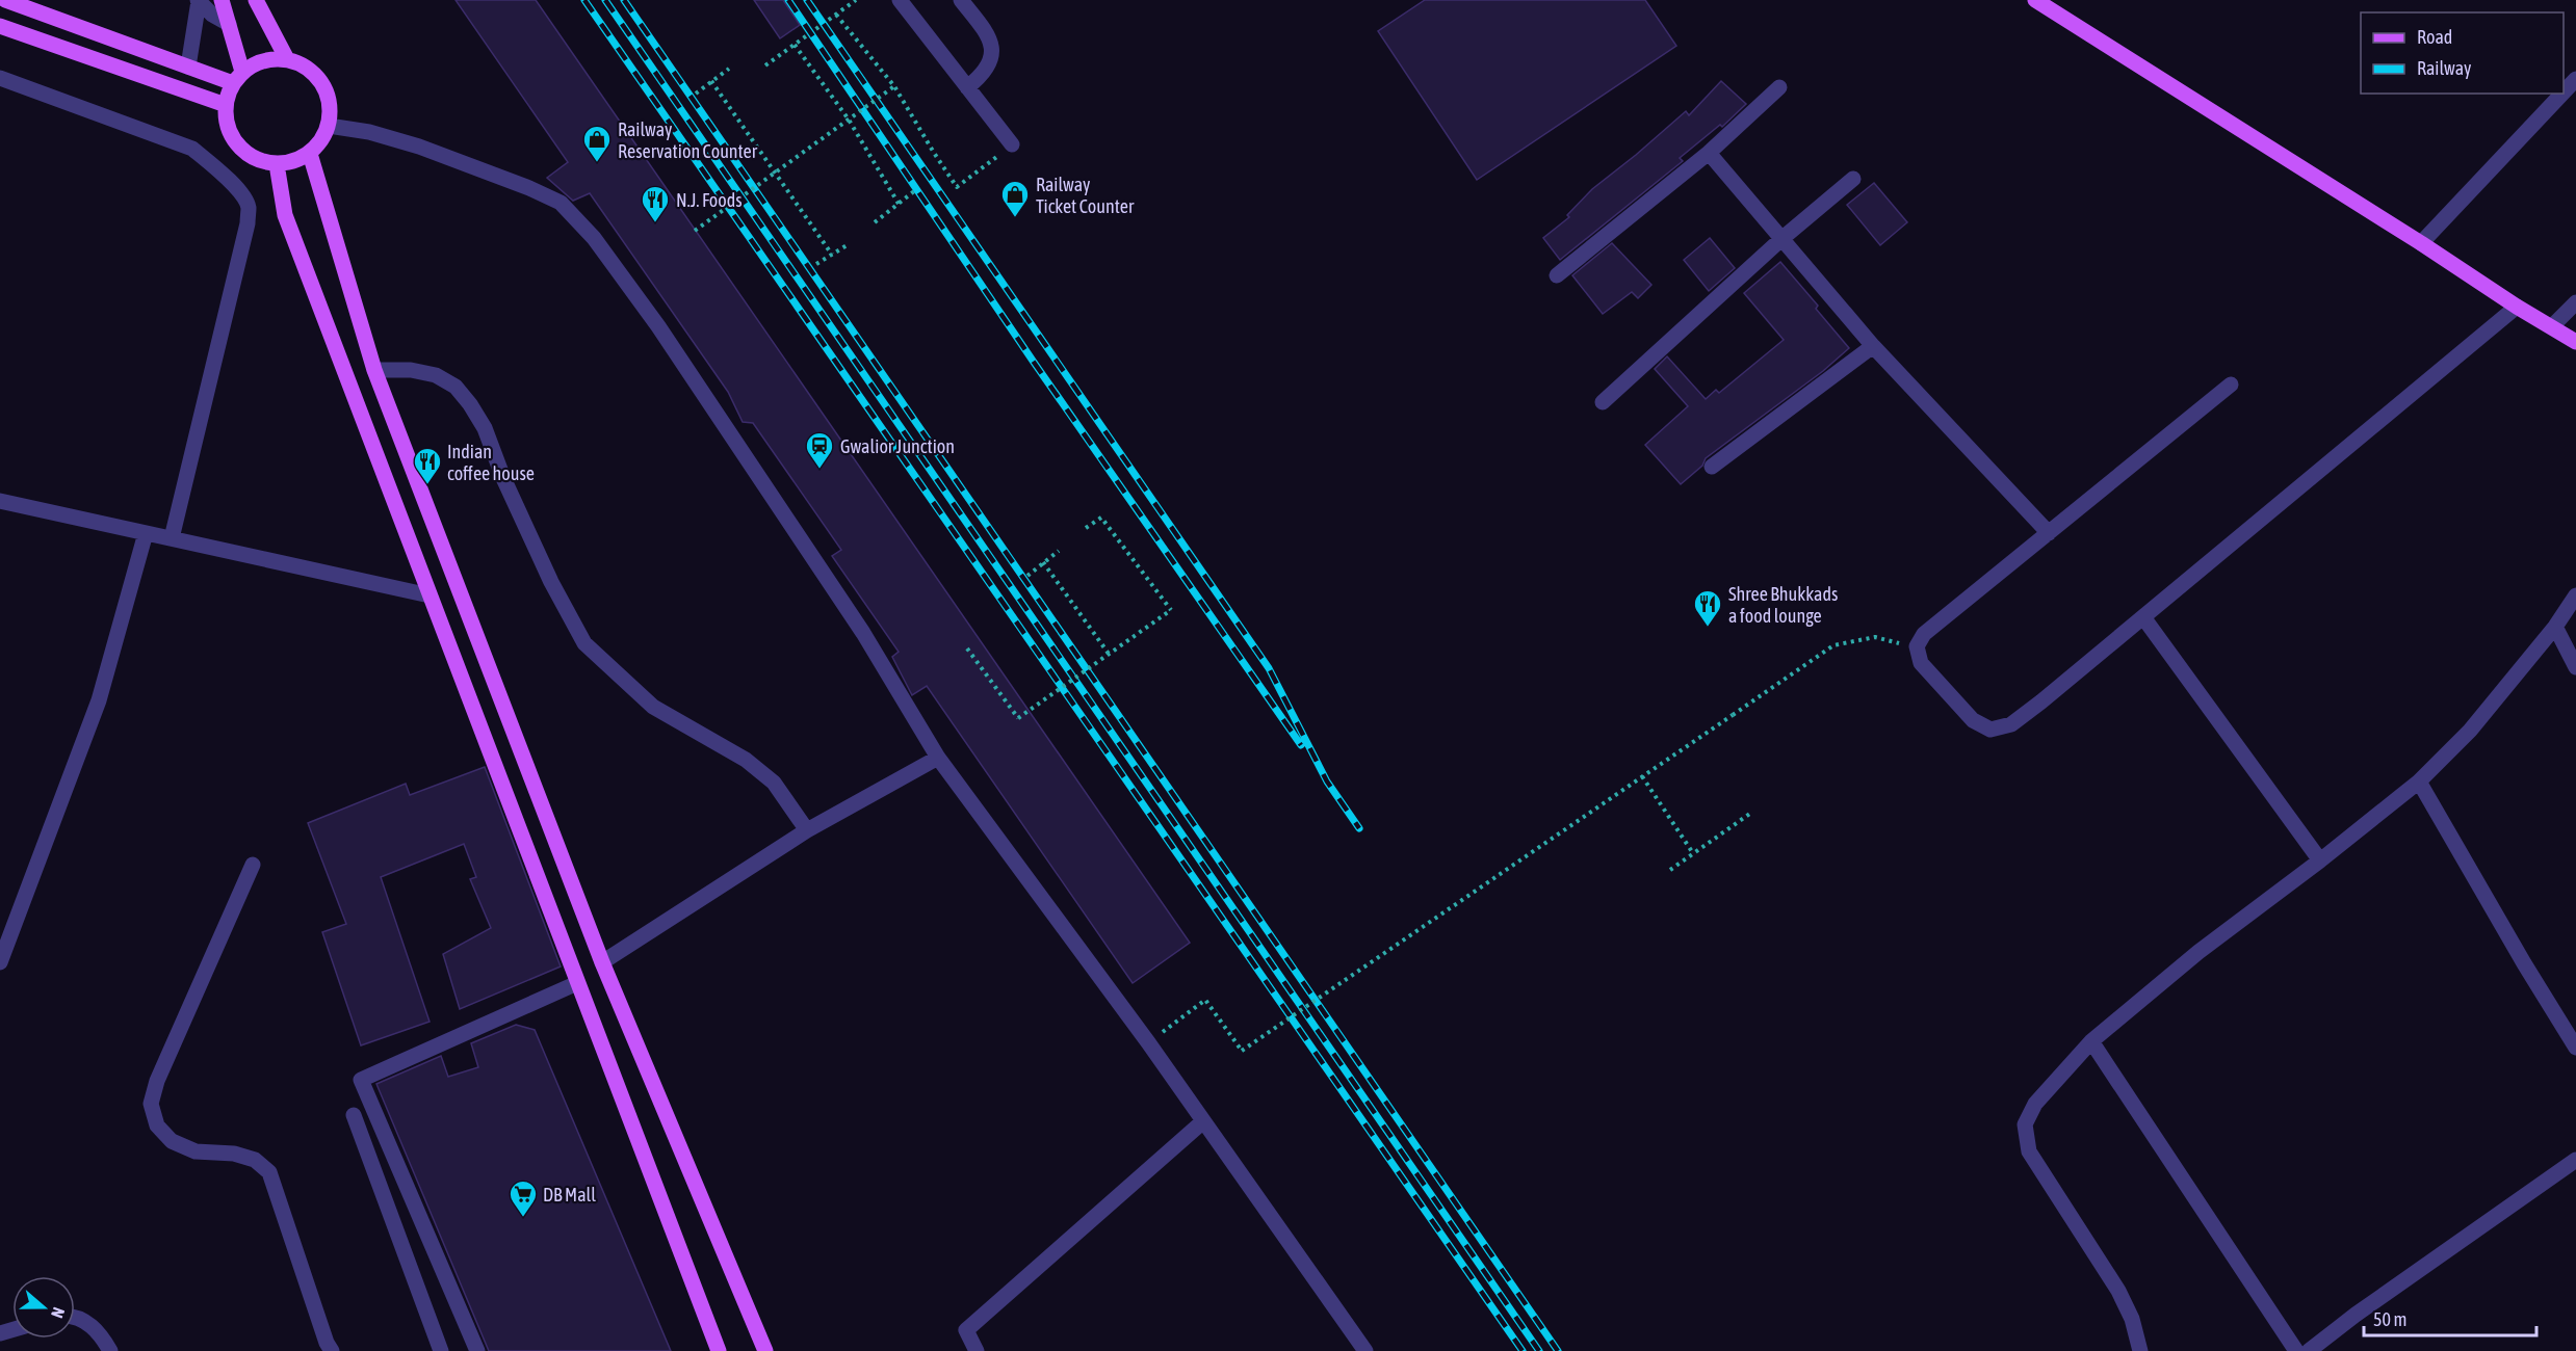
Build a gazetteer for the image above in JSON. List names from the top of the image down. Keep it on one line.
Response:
{"places":{"shop":["Railway Reservation Counter","Railway Ticket Counter"],"restaurant":["N.J. Foods","Indian coffee house","Shree Bhukkads a food lounge"],"station":["Gwalior Junction"],"supermarket":["DB Mall"]},"legend":["Road","Railway"],"scale_bar":"50 m","north":"right"}
